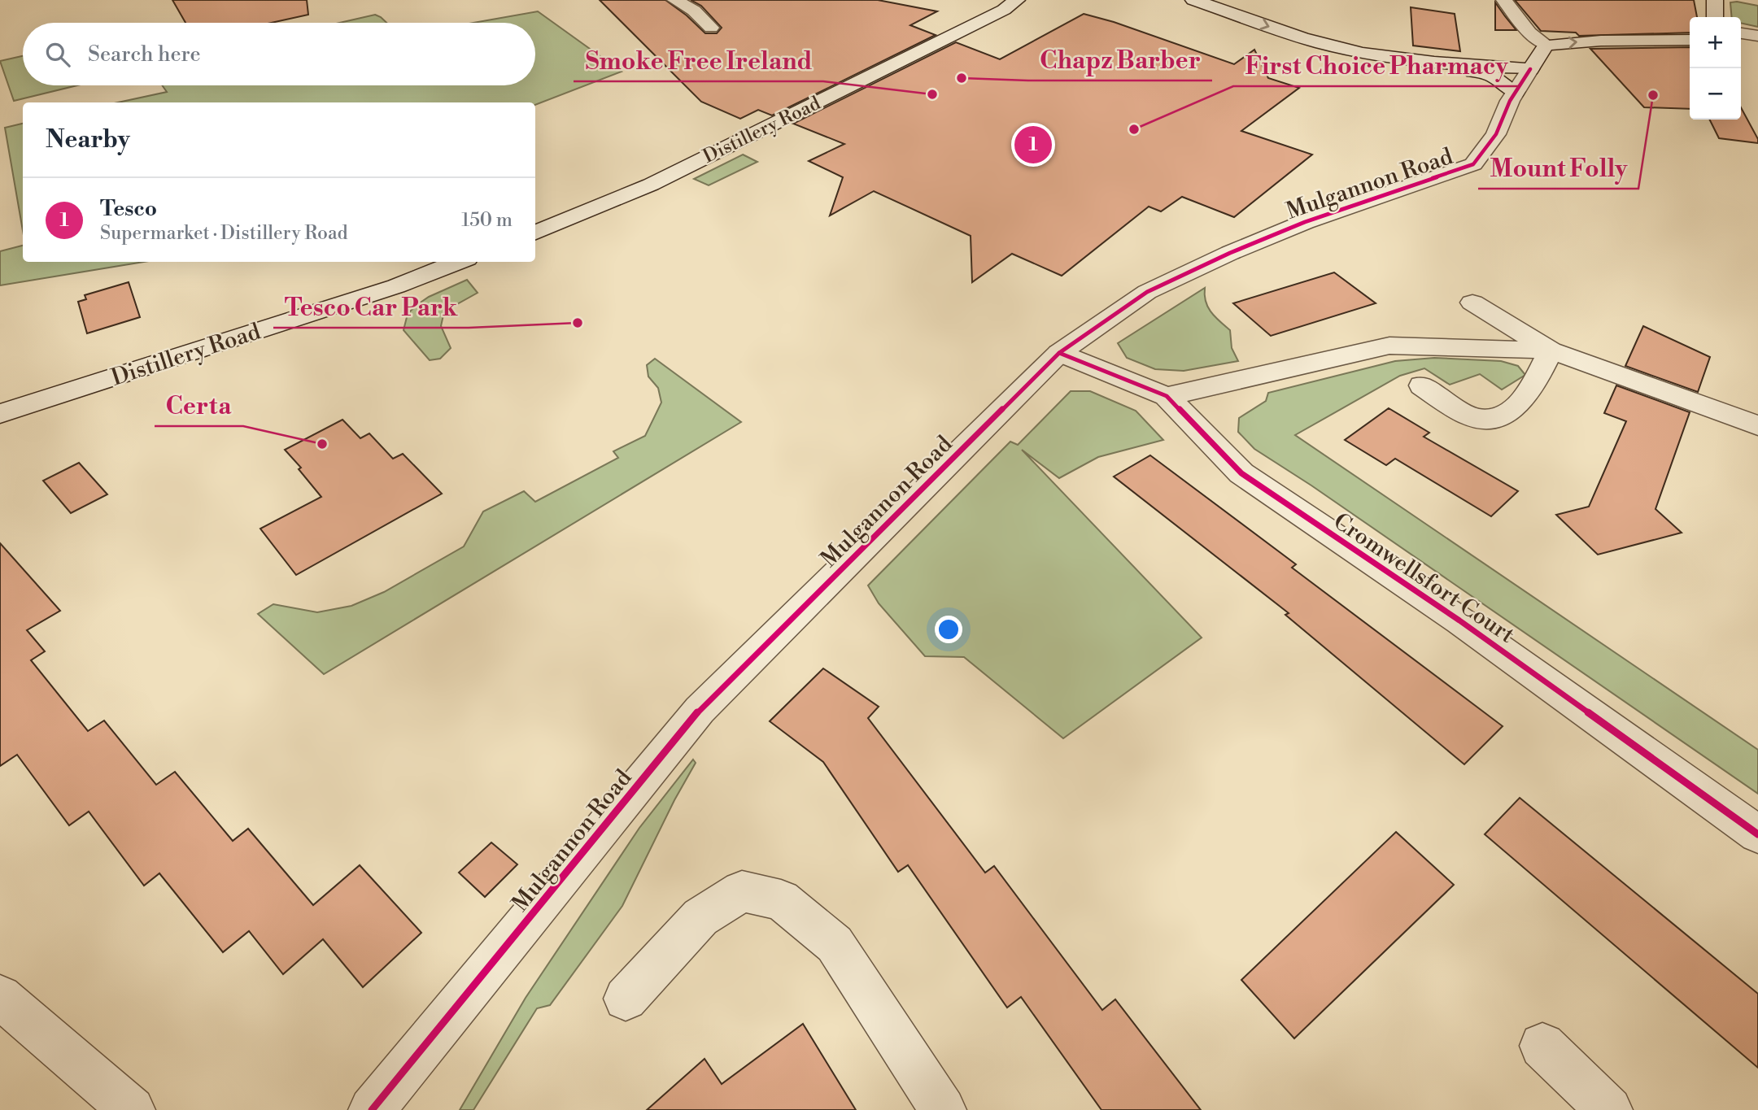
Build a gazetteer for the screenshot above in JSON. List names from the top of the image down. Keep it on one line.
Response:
{"streets":{"street":["Distillery Road","Mulgannon Road","Cromwellsfort Court"]},"places":["Chapz Barber","Smoke Free Ireland","Mount Folly","First Choice Pharmacy","Tesco Car Park","Certa"],"page":{"map_buttons":["+","−"],"search":"Search here","heading":"Nearby","pins":"1","list":[{"mark":"1","name":"Tesco","note":"Supermarket · Distillery Road","value":"150 m"}]}}
